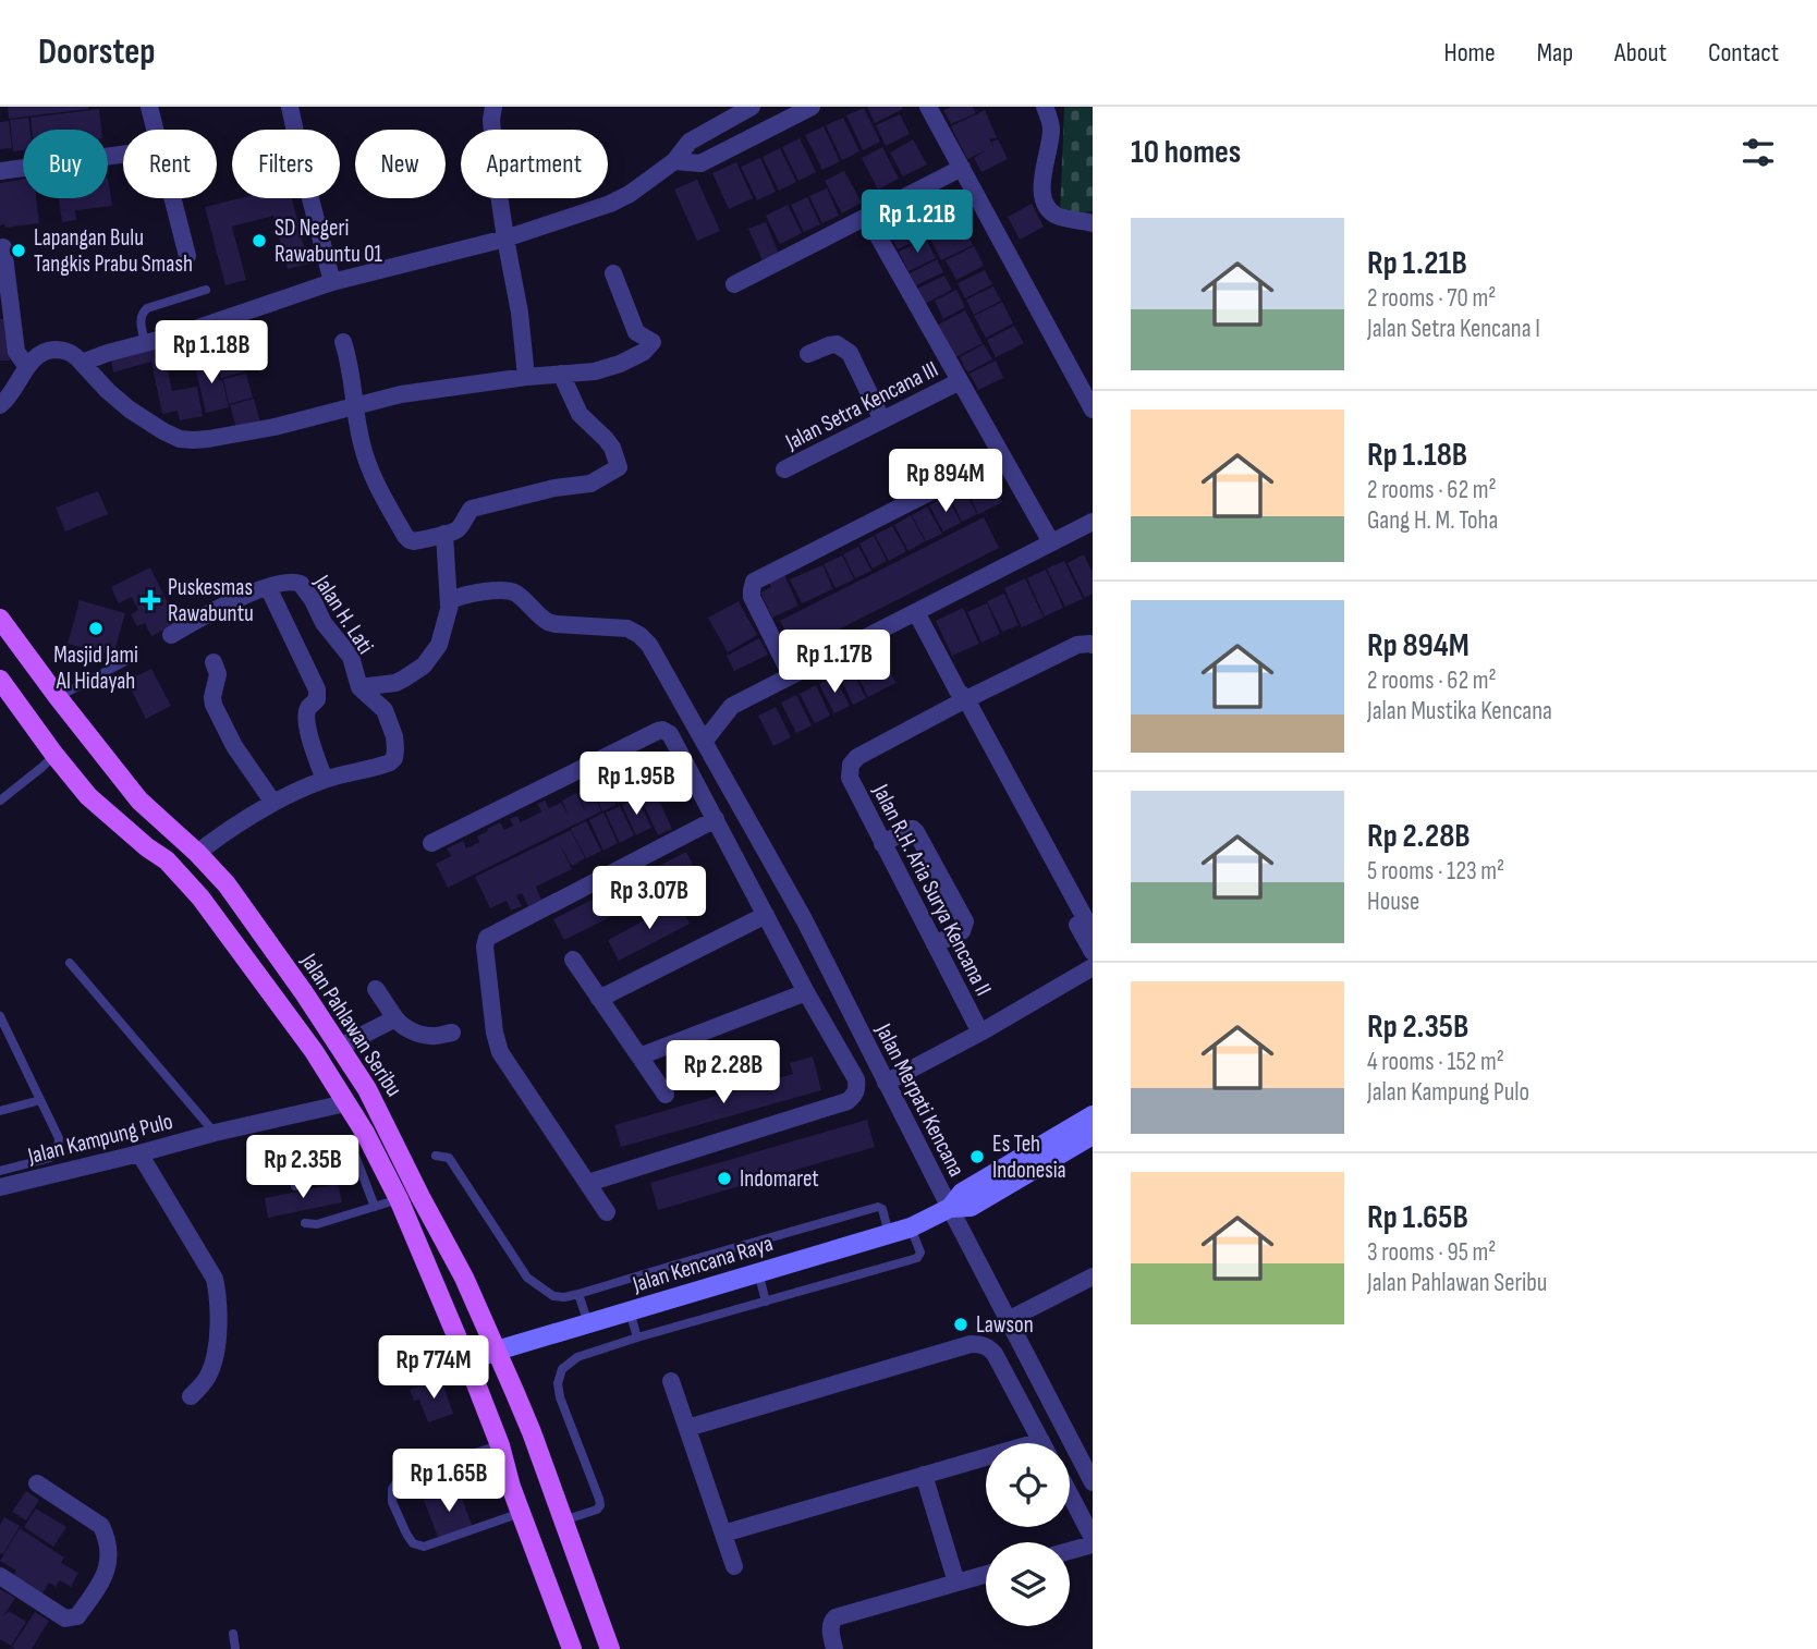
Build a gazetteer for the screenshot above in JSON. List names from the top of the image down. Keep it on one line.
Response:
{"streets":{"main road":["Jalan Pahlawan Seribu"],"street":["Jalan Setra Kencana III","Jalan H. Lati","Jalan R.H. Aria Surya Kencana II","Jalan Merpati Kencana","Jalan Kampung Pulo","Jalan Kencana Raya"]},"crossings":[["Jalan H. Lati","Jalan Pahlawan Seribu"],["Jalan Pahlawan Seribu","Jalan Kampung Pulo"],["Jalan Pahlawan Seribu","Jalan Kencana Raya"],["Jalan Merpati Kencana","Jalan Kencana Raya"]],"places":{"other":["SD Negeri Rawabuntu 01","Lapangan Bulu Tangkis Prabu Smash","Masjid Jami Al Hidayah","Es Teh Indonesia","Indomaret","Lawson"],"health":["Puskesmas Rawabuntu"]},"page":{"header":"Doorstep","nav":["Home","Map","About","Contact"],"heading":"10 homes","chip":["Buy","Rent","Filters","New","Apartment"],"price":["Rp 1.21B","Rp 1.18B","Rp 894M","Rp 1.17B","Rp 1.95B","Rp 3.07B","Rp 2.28B","Rp 2.35B","Rp 774M","Rp 1.65B"],"list":[{"name":"Rp 1.21B","note":"2 rooms · 70 m² · Jalan Setra Kencana I"},{"name":"Rp 1.18B","note":"2 rooms · 62 m² · Gang H. M. Toha"},{"name":"Rp 894M","note":"2 rooms · 62 m² · Jalan Mustika Kencana"},{"name":"Rp 2.28B","note":"5 rooms · 123 m² · House"},{"name":"Rp 2.35B","note":"4 rooms · 152 m² · Jalan Kampung Pulo"},{"name":"Rp 1.65B","note":"3 rooms · 95 m² · Jalan Pahlawan Seribu"}]}}
